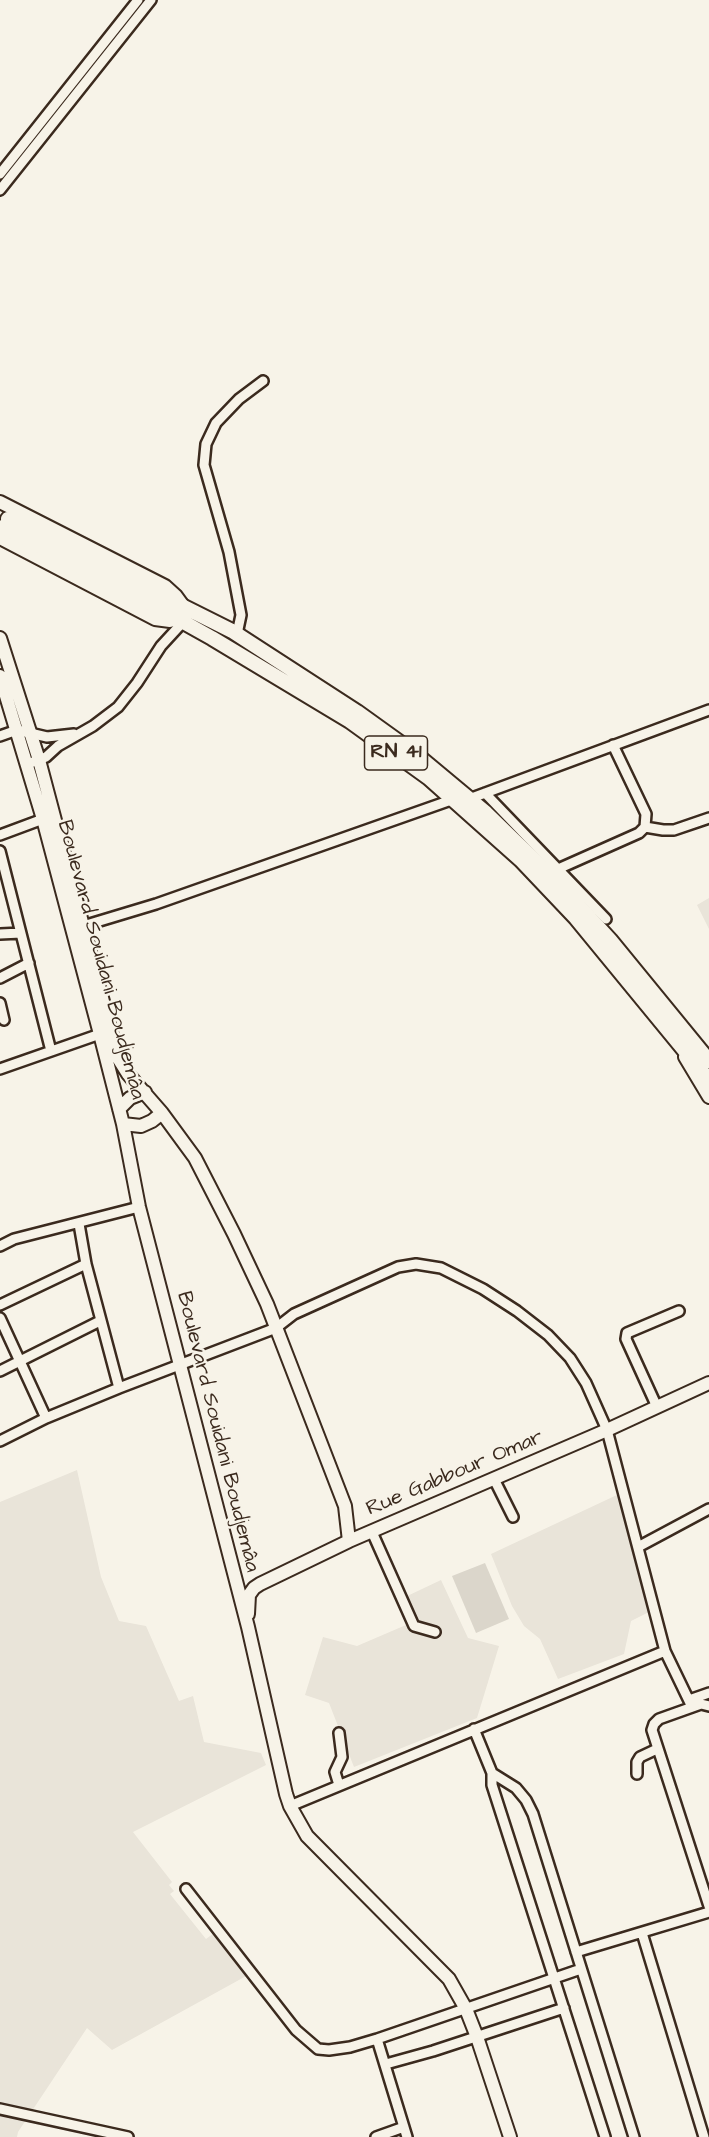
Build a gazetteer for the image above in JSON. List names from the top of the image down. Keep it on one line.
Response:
{"streets":{"highway":["RN 41"],"main road":["Boulevard Souidani Boudjemâa","Rue Gabbour Omar"]}}
